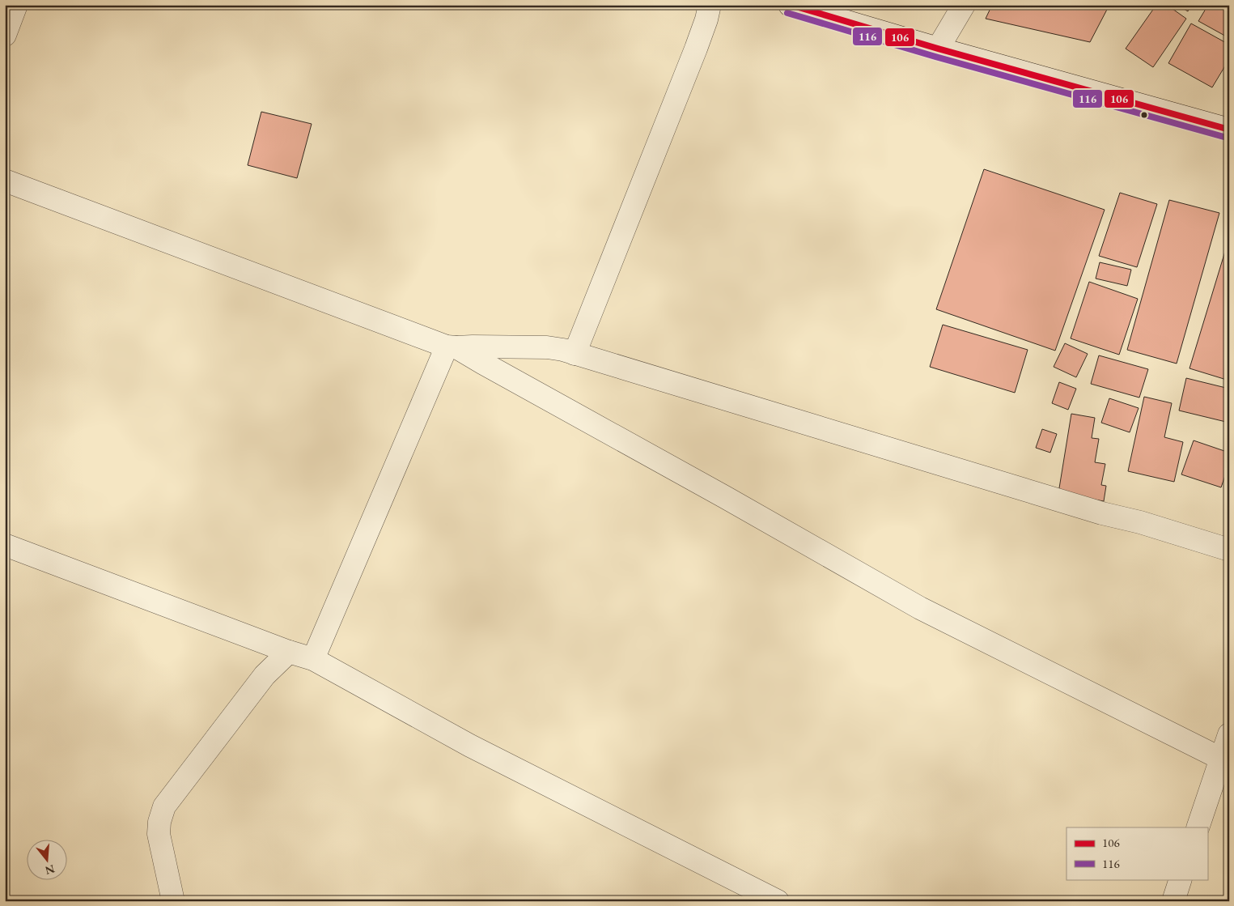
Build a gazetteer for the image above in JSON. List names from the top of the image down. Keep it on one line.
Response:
{"lines":["transit line 106","transit line 116"],"legend":["106","116"],"north":"bottom"}
